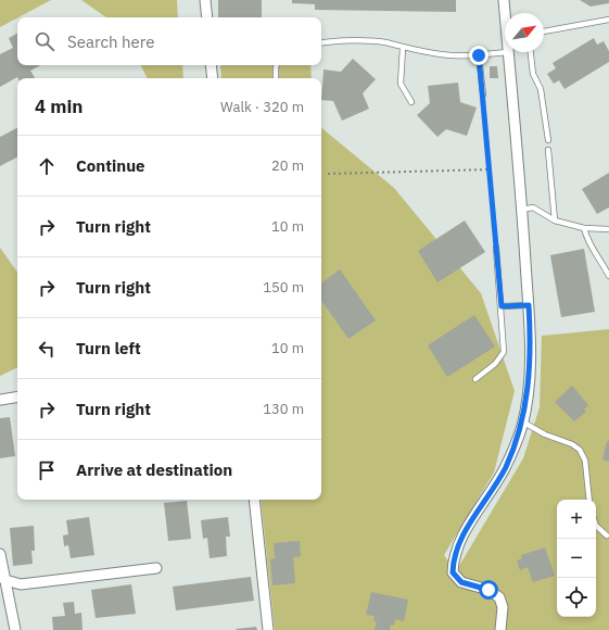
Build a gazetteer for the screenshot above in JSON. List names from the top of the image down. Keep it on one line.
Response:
{"north":"top right","page":{"search":"Search here","heading":["4 min","Walk · 320 m"],"list":[["Continue","20 m"],["Turn right","10 m"],["Turn right","150 m"],["Turn left","10 m"],["Turn right","130 m"],"Arrive at destination"],"map_buttons":["+","−"]}}
